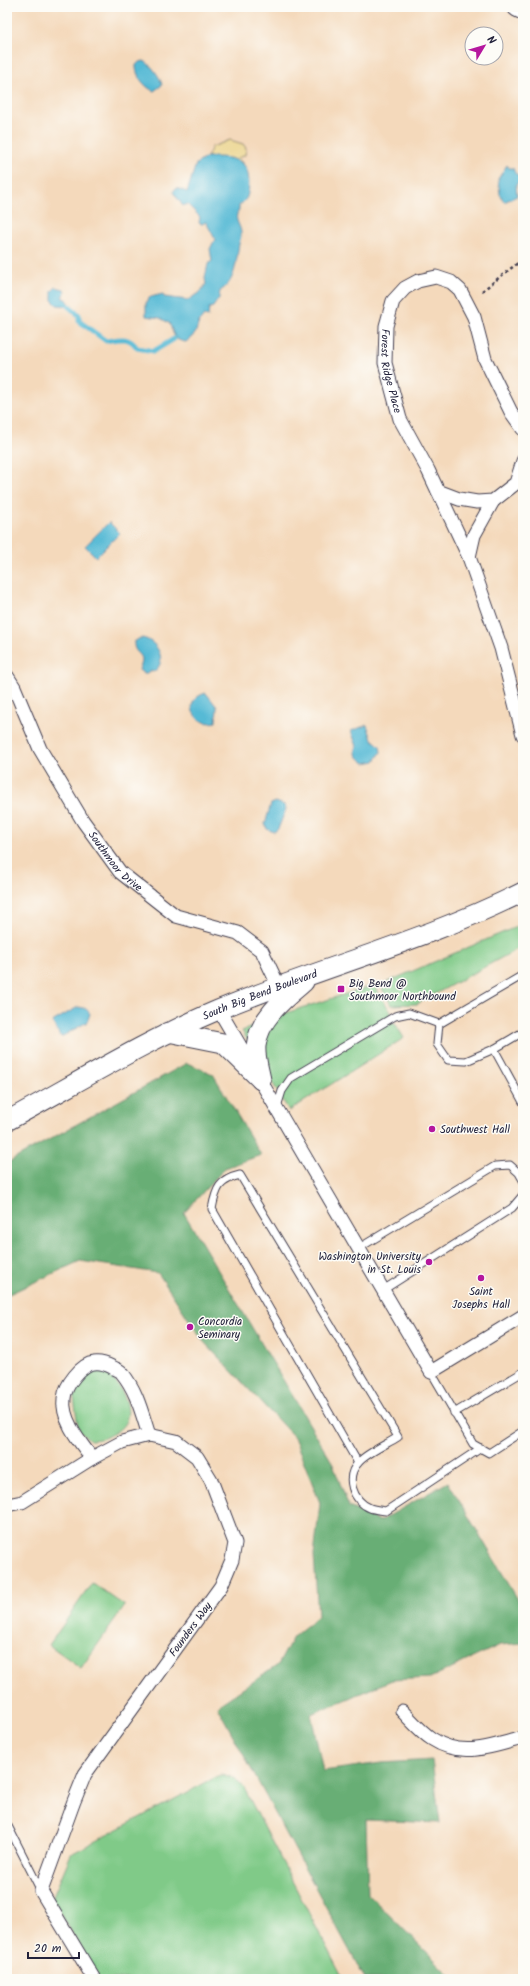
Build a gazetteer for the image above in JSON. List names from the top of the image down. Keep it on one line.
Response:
{"streets":{"main road":["South Big Bend Boulevard"],"street":["Forest Ridge Place","Southmoor Drive","Founders Way"]},"crossings":[["Southmoor Drive","South Big Bend Boulevard"]],"places":{"transit":["Big Bend @ Southmoor Northbound"],"other":["Southwest Hall","Washington University in St. Louis","Saint Josephs Hall","Concordia Seminary"]},"scale_bar":"20 m","north":"top right"}
